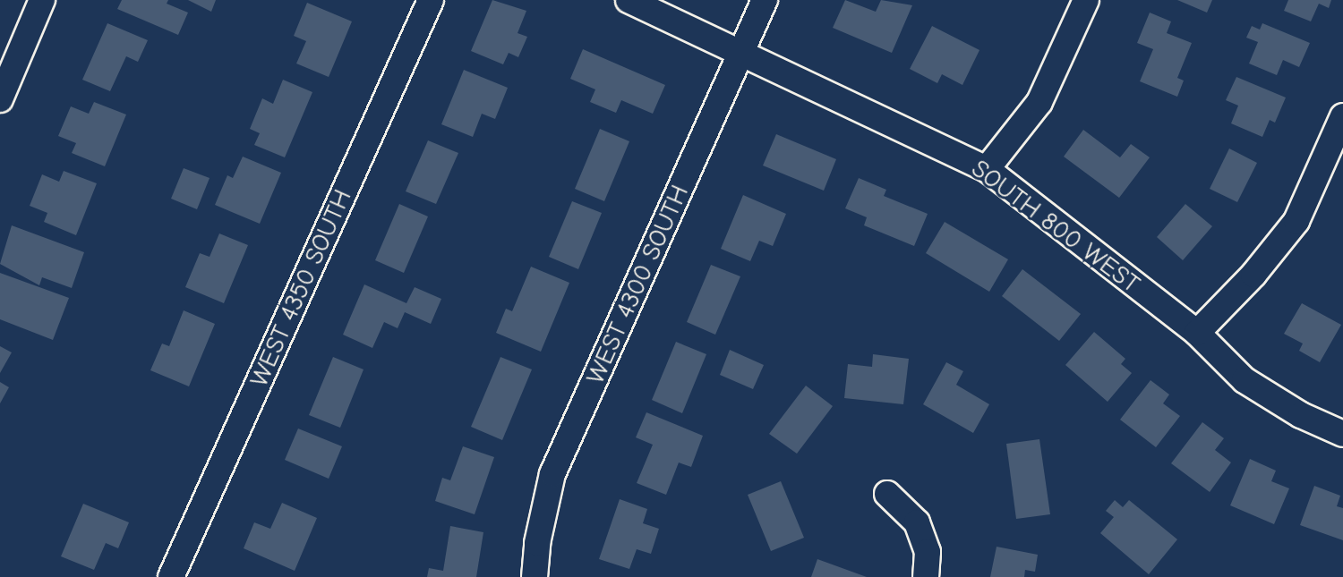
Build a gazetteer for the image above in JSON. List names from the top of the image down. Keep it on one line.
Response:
{"streets":{"street":["SOUTH 800 WEST","WEST 4300 SOUTH","WEST 4350 SOUTH"]},"crossings":[["SOUTH 800 WEST","WEST 4300 SOUTH"]]}
